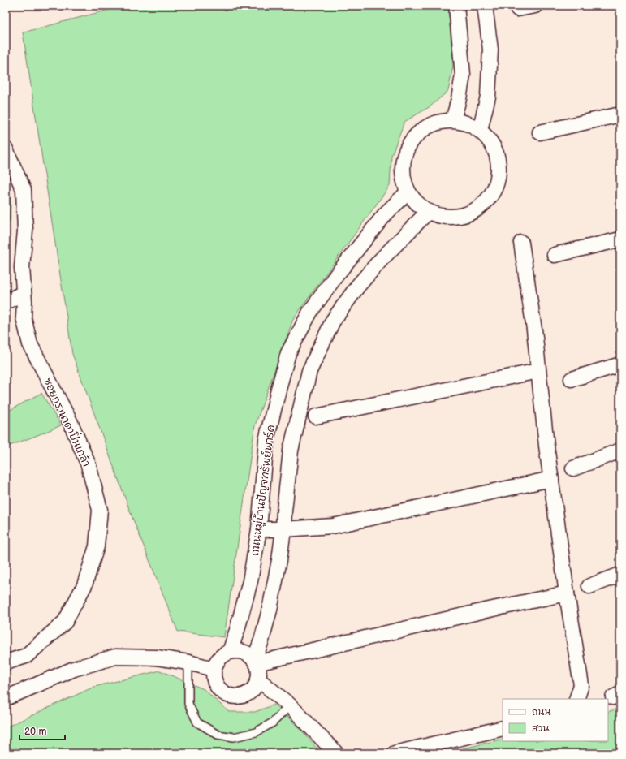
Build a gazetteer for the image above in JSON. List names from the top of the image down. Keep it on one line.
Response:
{"streets":{"street":["ซอยกรานาดาปิ่นเกล้า","ถนนหมู่บ้านปัญจทรัพย์พาร์ค"]},"legend":["ถนน","สวน"],"scale_bar":"20 m"}
